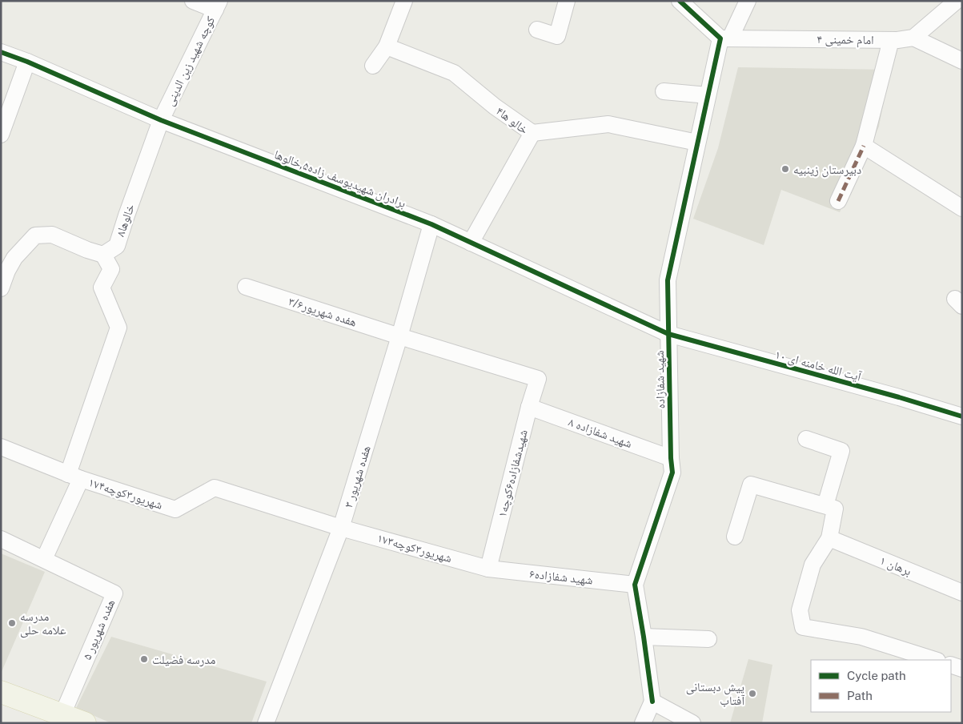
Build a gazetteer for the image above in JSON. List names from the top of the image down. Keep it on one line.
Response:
{"streets":{"street":["امام خمینی ۴","کوچه شهید زین الدینی","خالو ها۴","برادران شهیدیوسف زاده۵,خالوها","خالوها۸","هفده شهریور۳/۶","آیت الله خامنه ای ۱۰","شهید شفازاده","شهید شفازاده ۸","شهیدشفازاده۶کوچه۱","هفده شهریور ۳","۱۷شهریور۳کوچه۴","۱۷شهریور۳کوچه۳","برهان ۱","شهید شفازاده۶","هفده شهریور ۵"]},"crossings":[["امام خمینی ۴","شهید شفازاده"],["کوچه شهید زین الدینی","برادران شهیدیوسف زاده۵,خالوها"],["کوچه شهید زین الدینی","خالوها۸"],["خالو ها۴","برادران شهیدیوسف زاده۵,خالوها"],["برادران شهیدیوسف زاده۵,خالوها","خالوها۸"],["برادران شهیدیوسف زاده۵,خالوها","آیت الله خامنه ای ۱۰"],["برادران شهیدیوسف زاده۵,خالوها","شهید شفازاده"],["برادران شهیدیوسف زاده۵,خالوها","هفده شهریور ۳"],["هفده شهریور۳/۶","شهیدشفازاده۶کوچه۱"],["هفده شهریور۳/۶","هفده شهریور ۳"],["آیت الله خامنه ای ۱۰","شهید شفازاده"],["شهید شفازاده","شهید شفازاده ۸"],["شهید شفازاده","شهید شفازاده۶"],["شهید شفازاده ۸","شهیدشفازاده۶کوچه۱"],["شهیدشفازاده۶کوچه۱","۱۷شهریور۳کوچه۳"],["شهیدشفازاده۶کوچه۱","شهید شفازاده۶"],["هفده شهریور ۳","۱۷شهریور۳کوچه۴"],["هفده شهریور ۳","۱۷شهریور۳کوچه۳"],["۱۷شهریور۳کوچه۴","۱۷شهریور۳کوچه۳"],["۱۷شهریور۳کوچه۳","شهید شفازاده۶"]],"places":["دبیرستان زینبیه","مدرسه علامه حلی","مدرسه فضیلت","پیش دبستانی آفتاب"],"legend":["Cycle path","Path"]}
